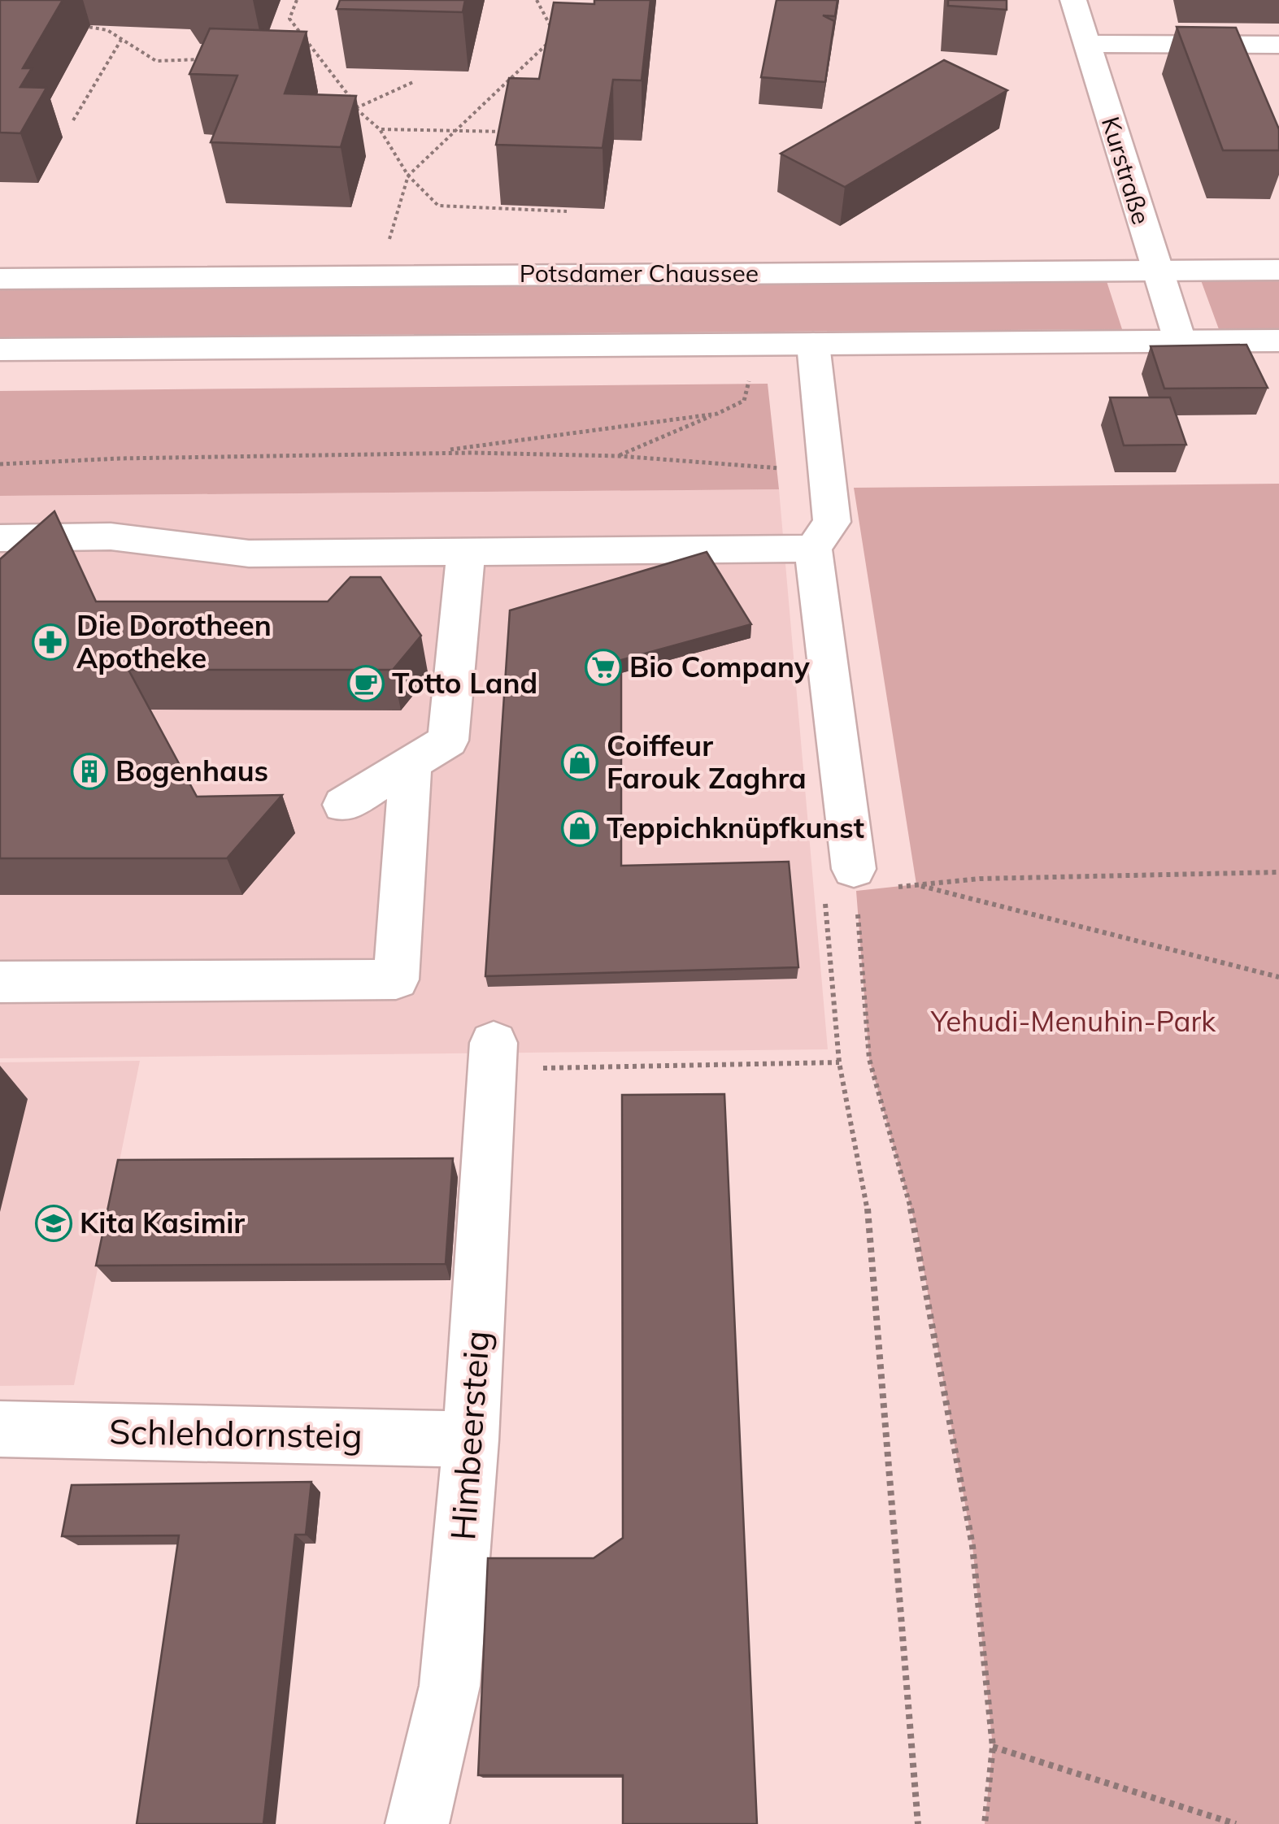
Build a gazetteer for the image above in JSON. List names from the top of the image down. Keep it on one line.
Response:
{"streets":{"main road":["Kurstraße","Potsdamer Chaussee","Schlehdornsteig","Himbeersteig"]},"crossings":[["Kurstraße","Potsdamer Chaussee"],["Schlehdornsteig","Himbeersteig"]],"parks":["Yehudi-Menuhin-Park"],"places":{"pharmacy":["Die Dorotheen Apotheke"],"supermarket":["Bio Company"],"cafe":["Totto Land"],"shop":["Coiffeur Farouk Zaghra","Teppichknüpfkunst"],"building":["Bogenhaus"],"school or university":["Kita Kasimir"]}}
